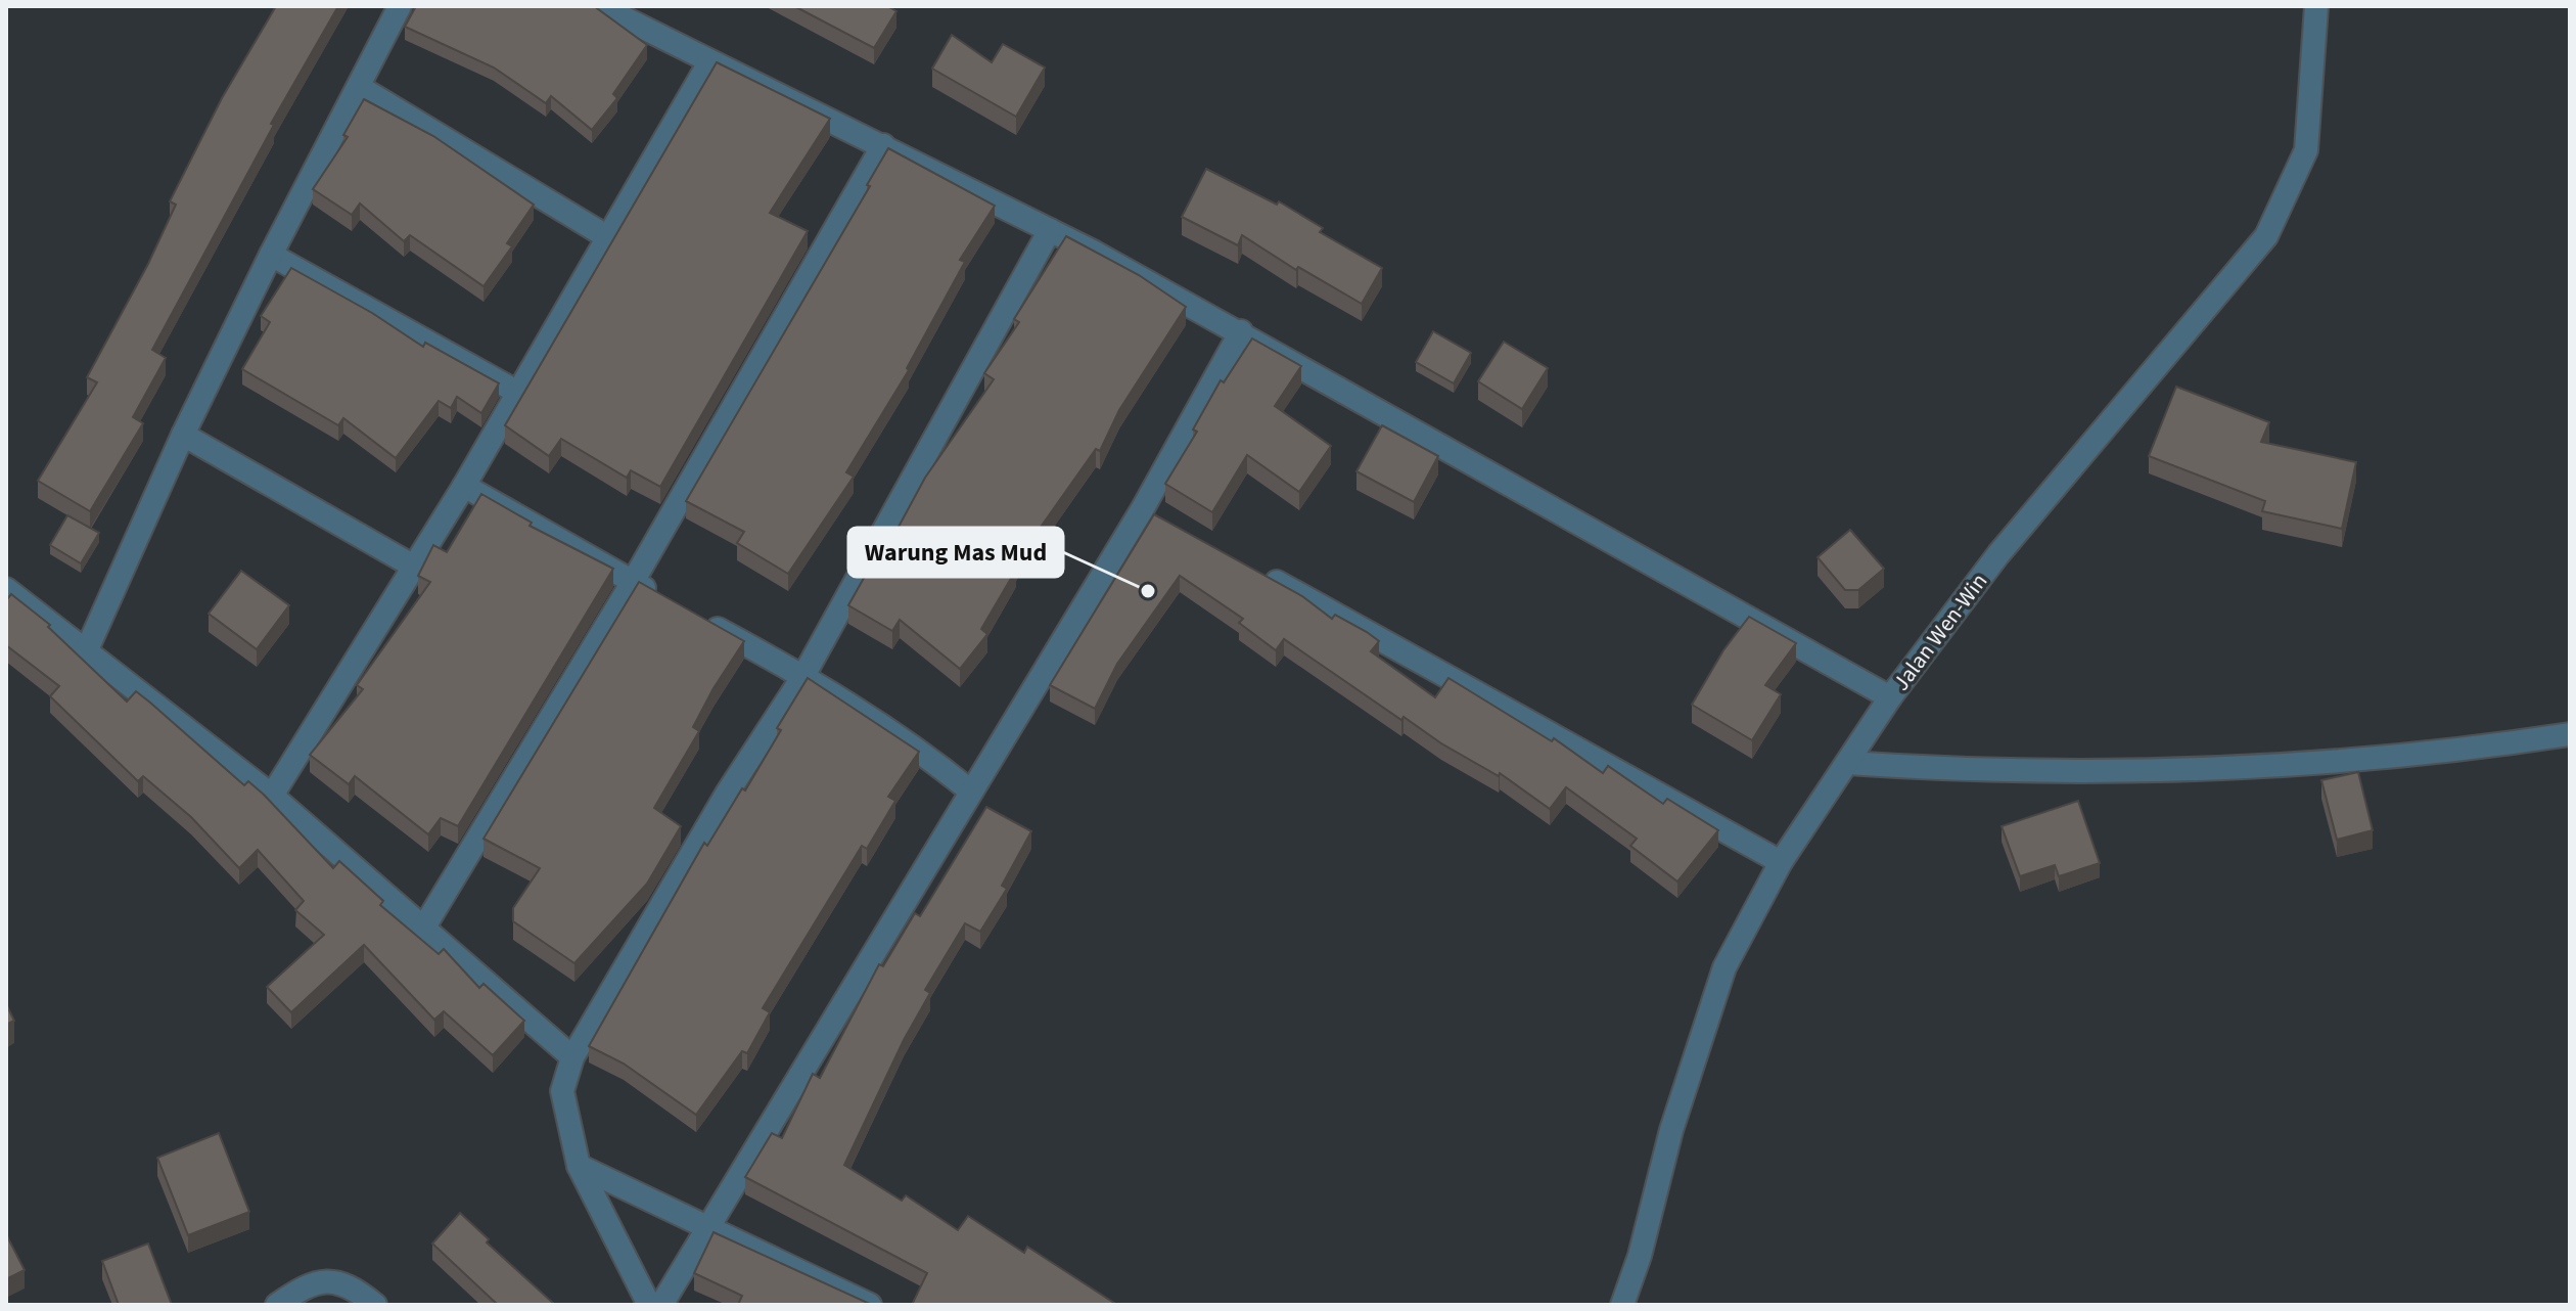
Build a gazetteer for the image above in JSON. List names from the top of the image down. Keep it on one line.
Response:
{"streets":{"street":["Jalan Wen-Win"]},"places":["Warung Mas Mud"]}
